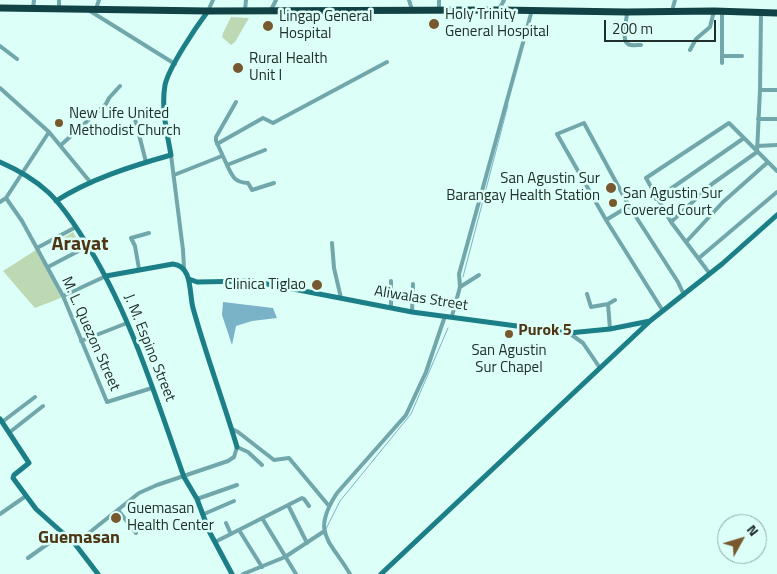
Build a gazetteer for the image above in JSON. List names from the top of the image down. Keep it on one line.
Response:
{"streets":{"street":["Aliwalas Street","M. L. Quezon Street","J. M. Espino Street"]},"crossings":[["M. L. Quezon Street","J. M. Espino Street"]],"districts":["Arayat","Purok 5","Guemasan"],"places":["Holy Trinity General Hospital","Lingap General Hospital","Rural Health Unit I","New Life United Methodist Church","San Agustin Sur Barangay Health Station","San Agustin Sur Covered Court","Clinica Tiglao","San Agustin Sur Chapel","Guemasan Health Center"],"scale_bar":"200 m","north":"top right"}
